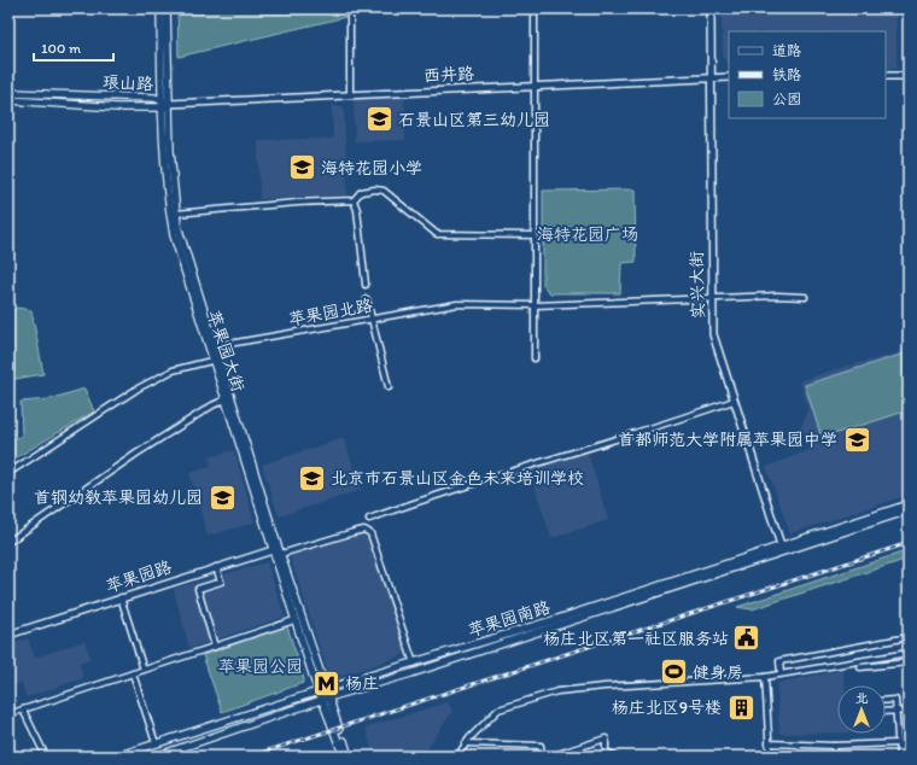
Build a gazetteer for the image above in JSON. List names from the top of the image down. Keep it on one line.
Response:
{"streets":{"main road":["琅山路","苹果园大街","苹果园南路"],"street":["西井路","实兴大街","苹果园北路","苹果园路"]},"crossings":[["西井路","琅山路"],["西井路","实兴大街"],["西井路","苹果园大街"],["琅山路","苹果园大街"],["实兴大街","苹果园北路"],["实兴大街","苹果园南路"],["苹果园北路","苹果园大街"],["苹果园大街","苹果园路"],["苹果园大街","苹果园南路"]],"parks":["海特花园广场","苹果园公园"],"places":{"school or university":["石景山区第三幼儿园","海特花园小学","首都师范大学附属苹果园中学","北京市石景山区金色未来培训学校","首钢幼教苹果园幼儿园"],"public building":["杨庄北区第一社区服务站"],"sports":["健身房"],"metro station":["杨庄"],"building":["杨庄北区9号楼"]},"legend":["道路","铁路","公园"],"scale_bar":"100 m","north":"top"}
